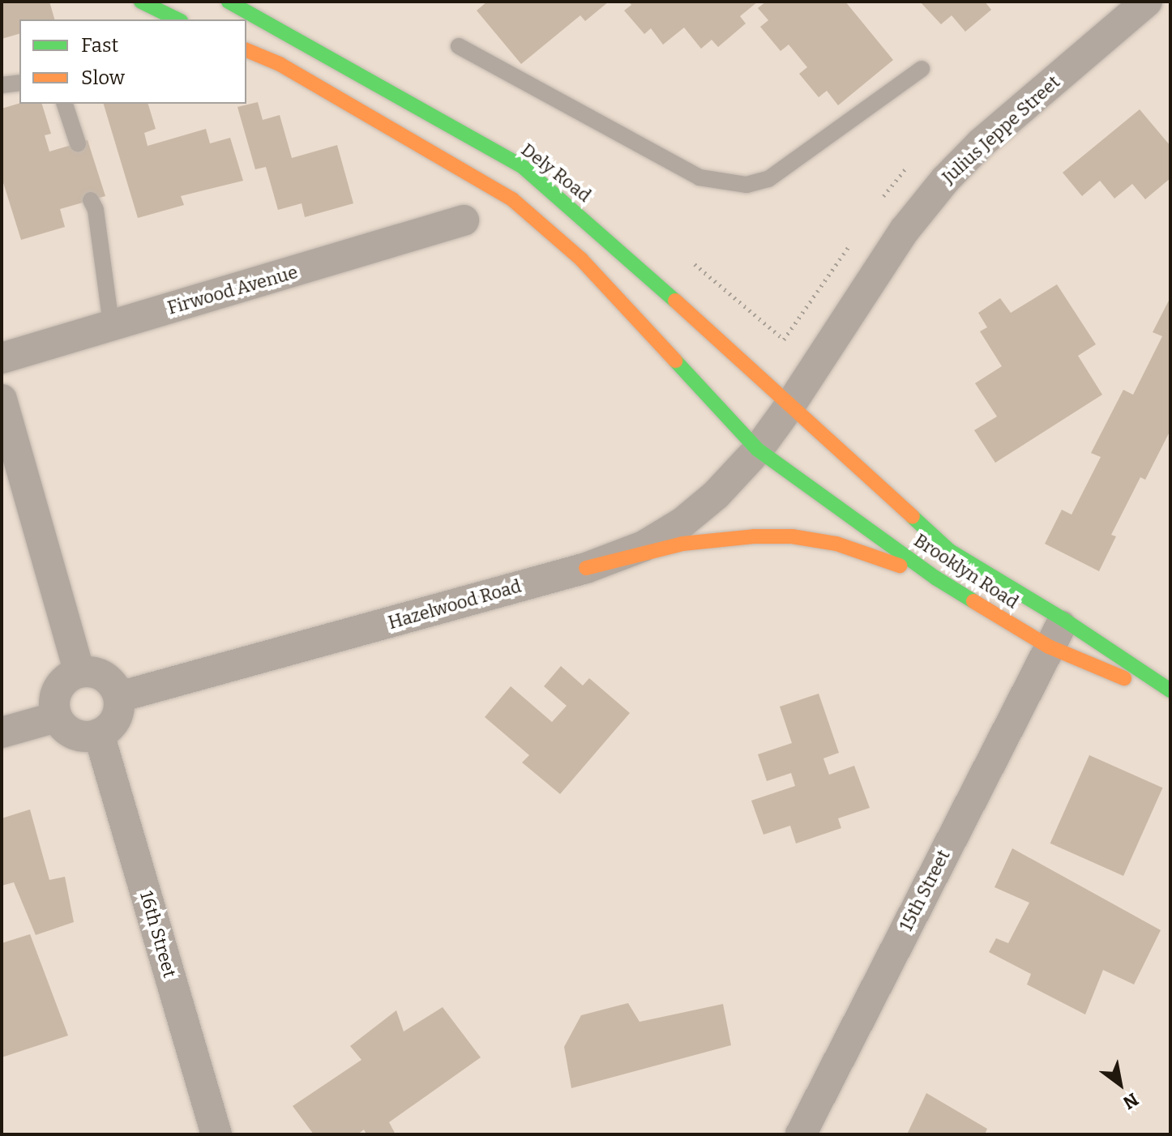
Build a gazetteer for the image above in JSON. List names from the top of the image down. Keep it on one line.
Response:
{"streets":{"main road":["Dely Road","Brooklyn Road"],"street":["Julius Jeppe Street","Firwood Avenue","Hazelwood Road","15th Street","16th Street"]},"crossings":[["Julius Jeppe Street","Dely Road"],["Julius Jeppe Street","Brooklyn Road"],["Julius Jeppe Street","Hazelwood Road"],["Dely Road","Brooklyn Road"],["Brooklyn Road","Hazelwood Road"],["Brooklyn Road","15th Street"],["Hazelwood Road","16th Street"]],"legend":["Fast","Slow"],"north":"bottom right"}
